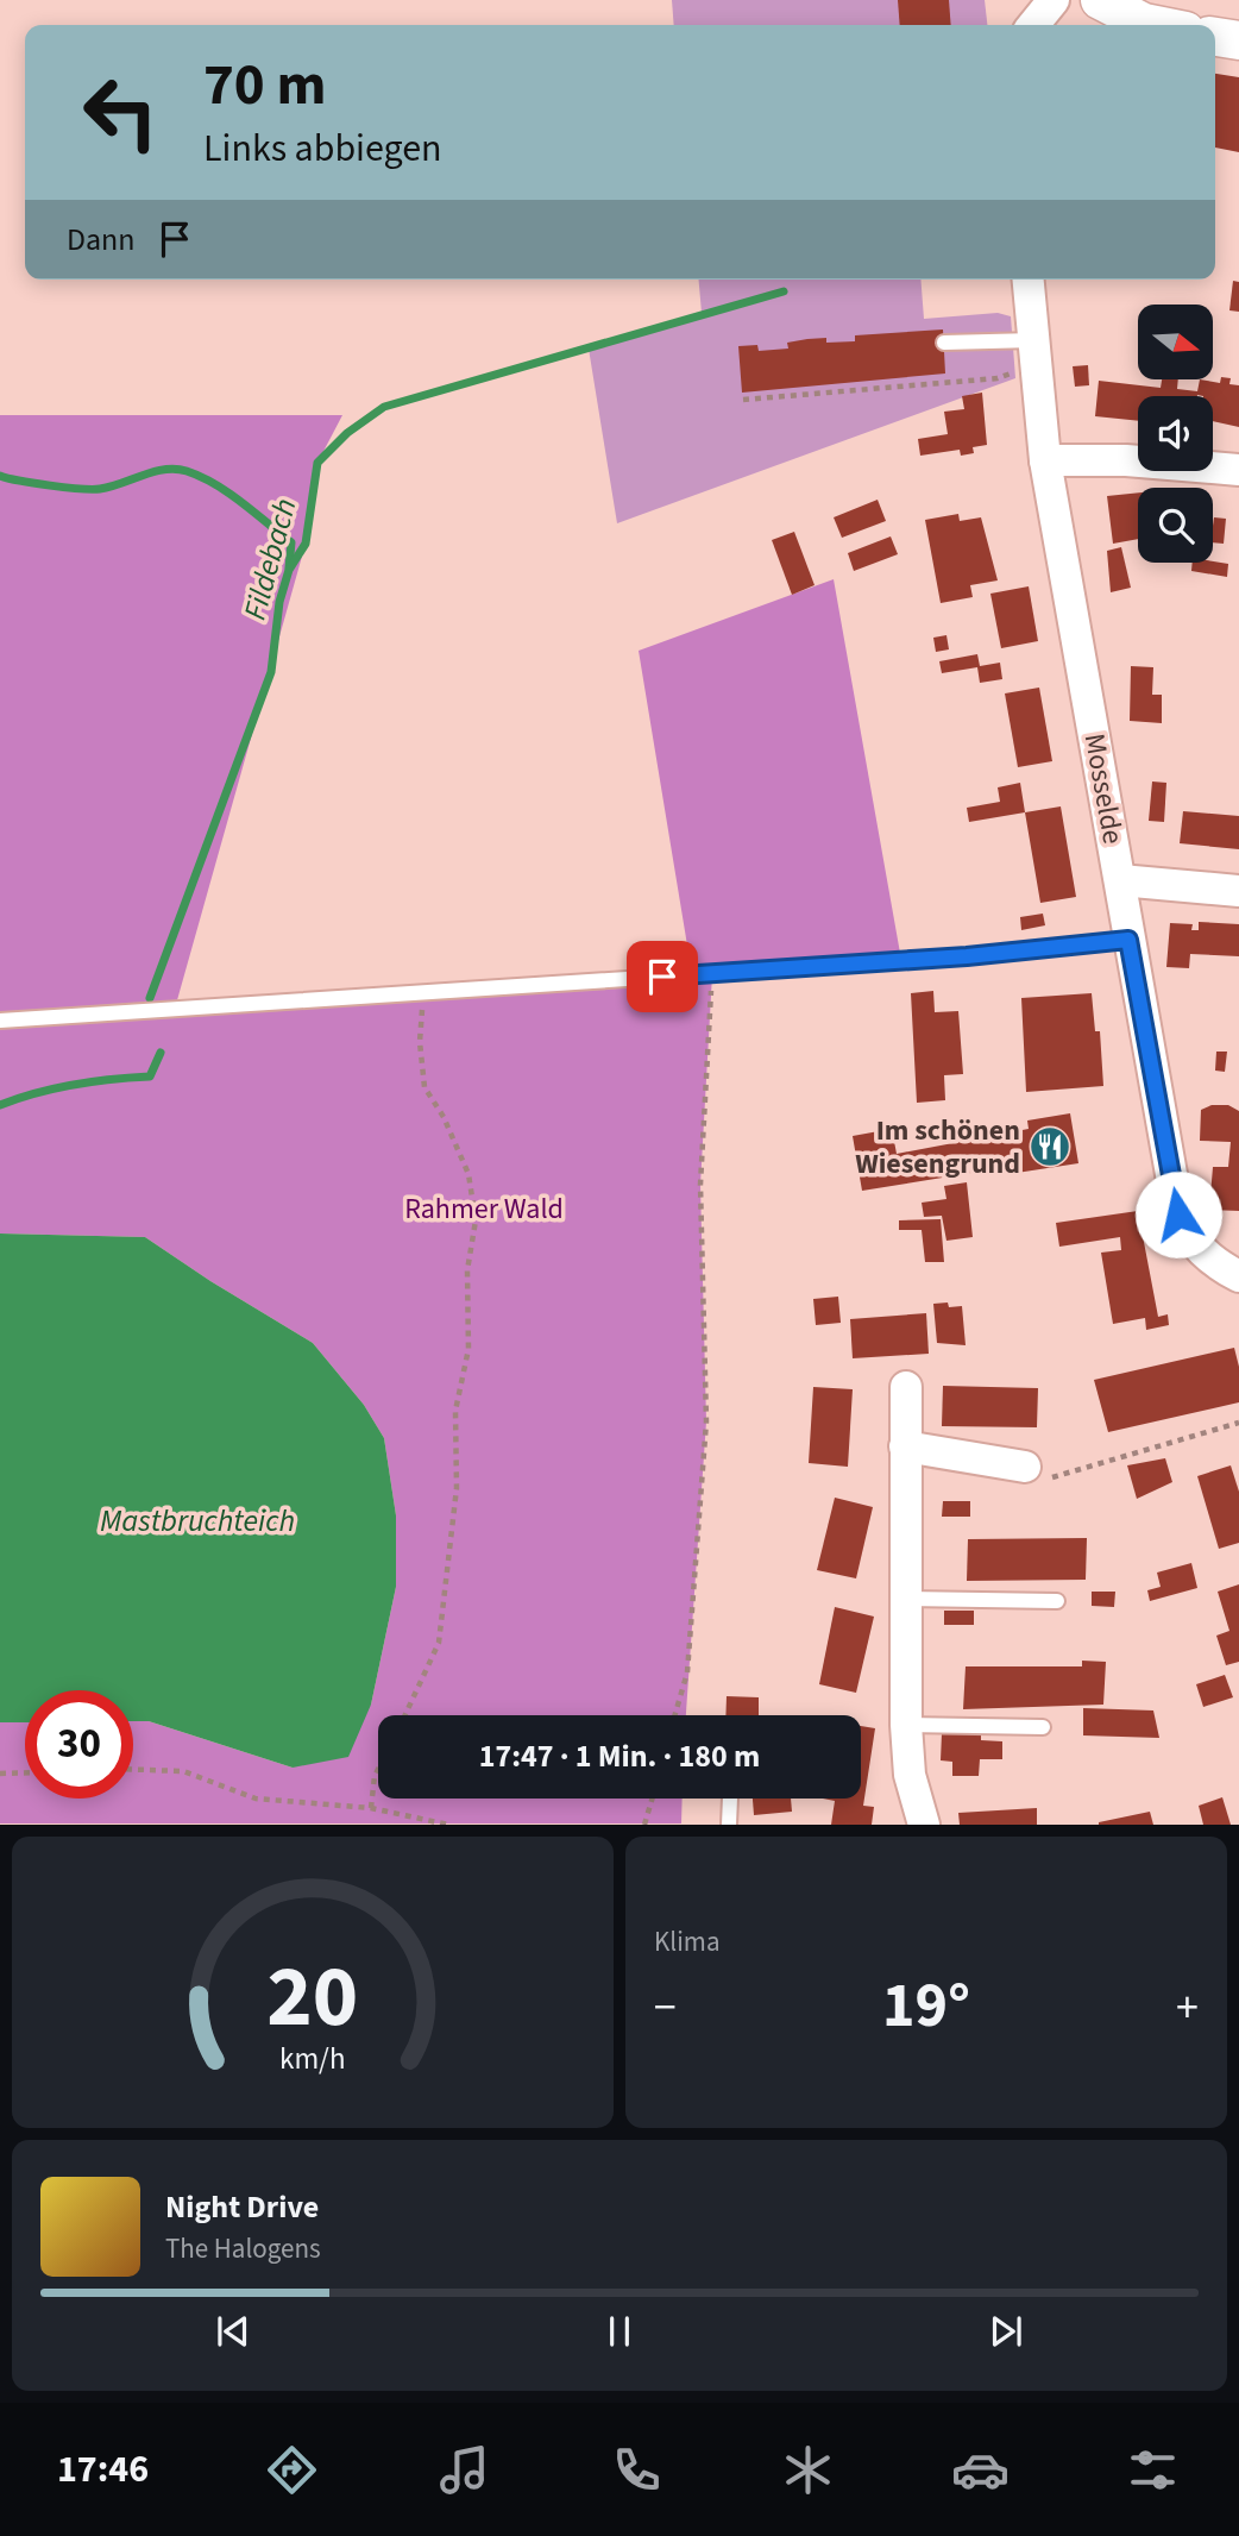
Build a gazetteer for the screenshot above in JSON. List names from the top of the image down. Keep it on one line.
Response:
{"streets":{"street":["Mosselde"]},"water":["Fildebach","Mastbruchteich"],"parks":["Rahmer Wald"],"places":{"restaurant":["Im schönen Wiesengrund"]},"north":"right","page":{"turn":["70 m","Links abbiegen"],"then":"Dann","limit":"30","trip":"17:47 · 1 Min. · 180 m","tile":"Klima","heat":["−","19°","+"],"song":["Night Drive","The Halogens"],"tabs":"17:46","gauge":["20","km/h"]}}
